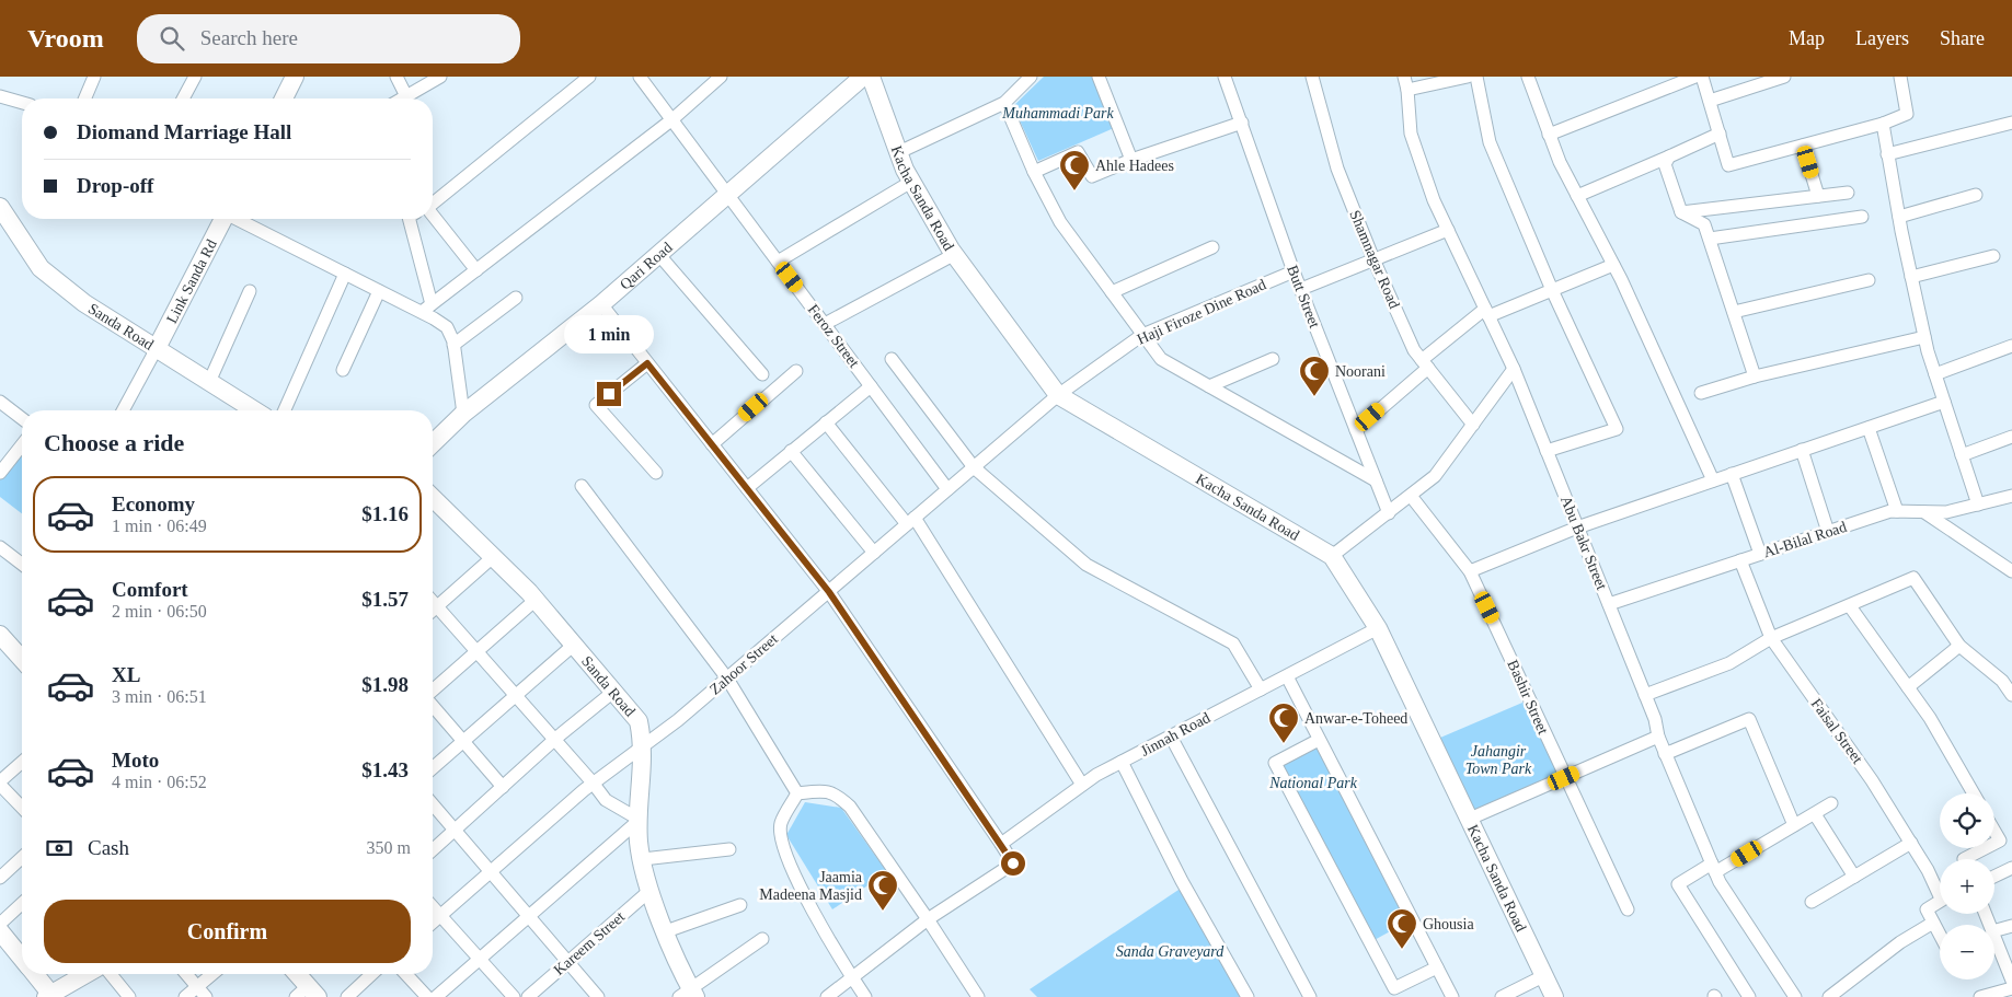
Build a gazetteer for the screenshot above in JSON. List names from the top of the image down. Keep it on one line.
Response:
{"streets":{"main road":["Kacha Sanda Road","Qari Road","Link Sanda Rd","Sanda Road"],"street":["Shamnagar Road","Butt Street","Haji Firoze Dine Road","Feroz Street","Al-Bilal Road","Abu Bakr Street","Zahoor Street","Bashir Street","Faisal Street","Jinnah Road","Kareem Street"]},"crossings":[["Kacha Sanda Road","Haji Firoze Dine Road"],["Kacha Sanda Road","Zahoor Street"],["Kacha Sanda Road","Jinnah Road"],["Qari Road","Feroz Street"],["Link Sanda Rd","Sanda Road"],["Butt Street","Haji Firoze Dine Road"],["Haji Firoze Dine Road","Zahoor Street"],["Sanda Road","Zahoor Street"],["Sanda Road","Kareem Street"],["Feroz Street","Zahoor Street"],["Al-Bilal Road","Abu Bakr Street"],["Al-Bilal Road","Faisal Street"]],"parks":["Muhammadi Park","Jahangir Town Park","National Park","Sanda Graveyard"],"places":{"mosque":["Ahle Hadees","Noorani","Anwar-e-Toheed","Jaamia Madeena Masjid","Ghousia"]},"page":{"header":"Vroom","search":"Search here","nav":["Map","Layers","Share"],"banner":["Diomand Marriage Hall","Drop-off"],"bubble":"1 min","heading":"Choose a ride","list":[{"name":"Economy","note":"1 min · 06:49","value":"$1.16"},{"name":"Comfort","note":"2 min · 06:50","value":"$1.57"},{"name":"XL","note":"3 min · 06:51","value":"$1.98"},{"name":"Moto","note":"4 min · 06:52","value":"$1.43"}],"map_buttons":["+","−"],"pay":["Cash","350 m"],"buttons":"Confirm"}}
